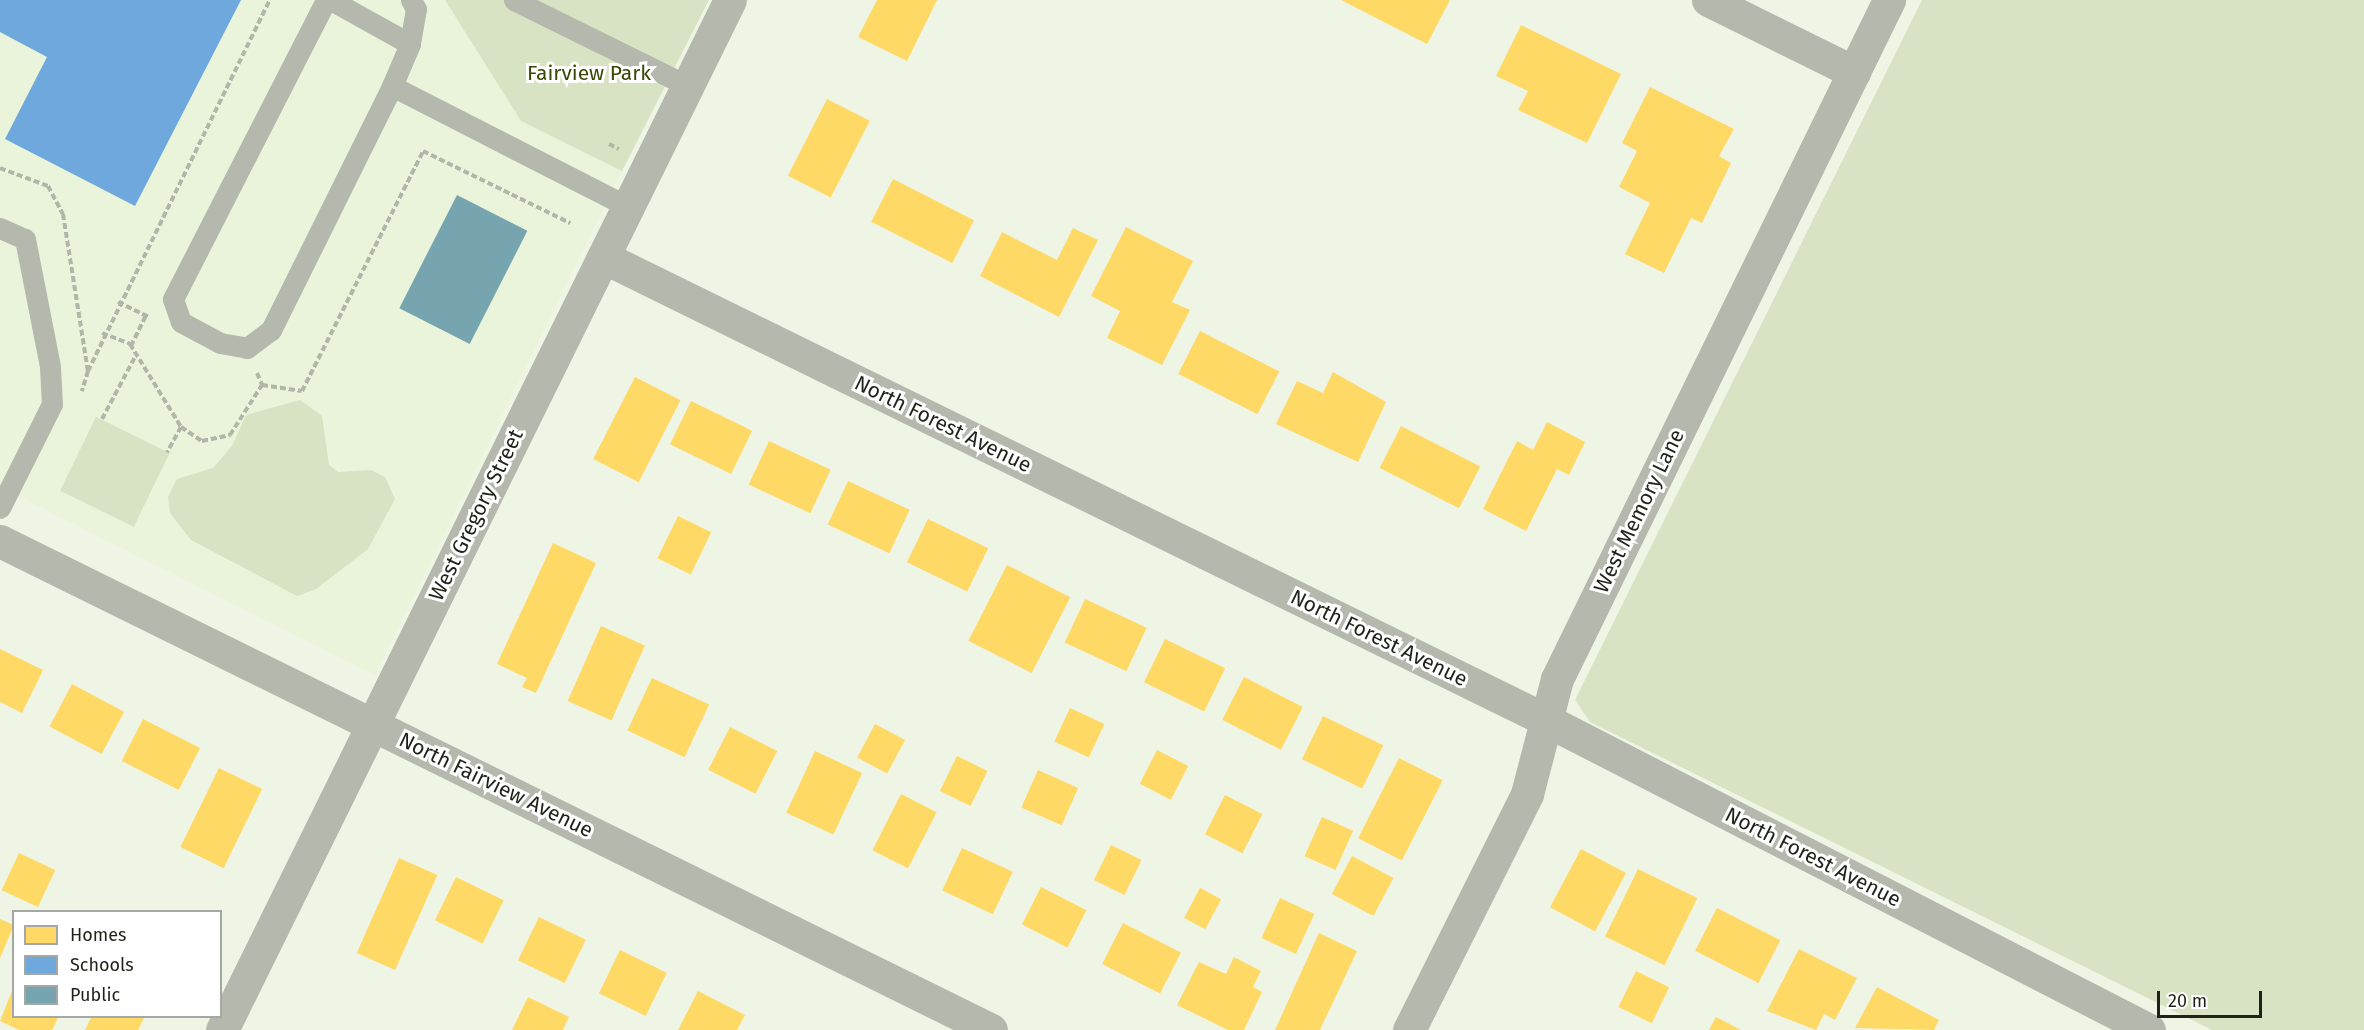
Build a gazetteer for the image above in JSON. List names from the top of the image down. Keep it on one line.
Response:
{"streets":{"street":["North Forest Avenue","West Memory Lane","West Gregory Street","North Fairview Avenue"]},"crossings":[["North Forest Avenue","West Memory Lane"],["North Forest Avenue","West Gregory Street"],["West Gregory Street","North Fairview Avenue"]],"parks":["Fairview Park"],"legend":["Homes","Schools","Public"],"scale_bar":"20 m"}
